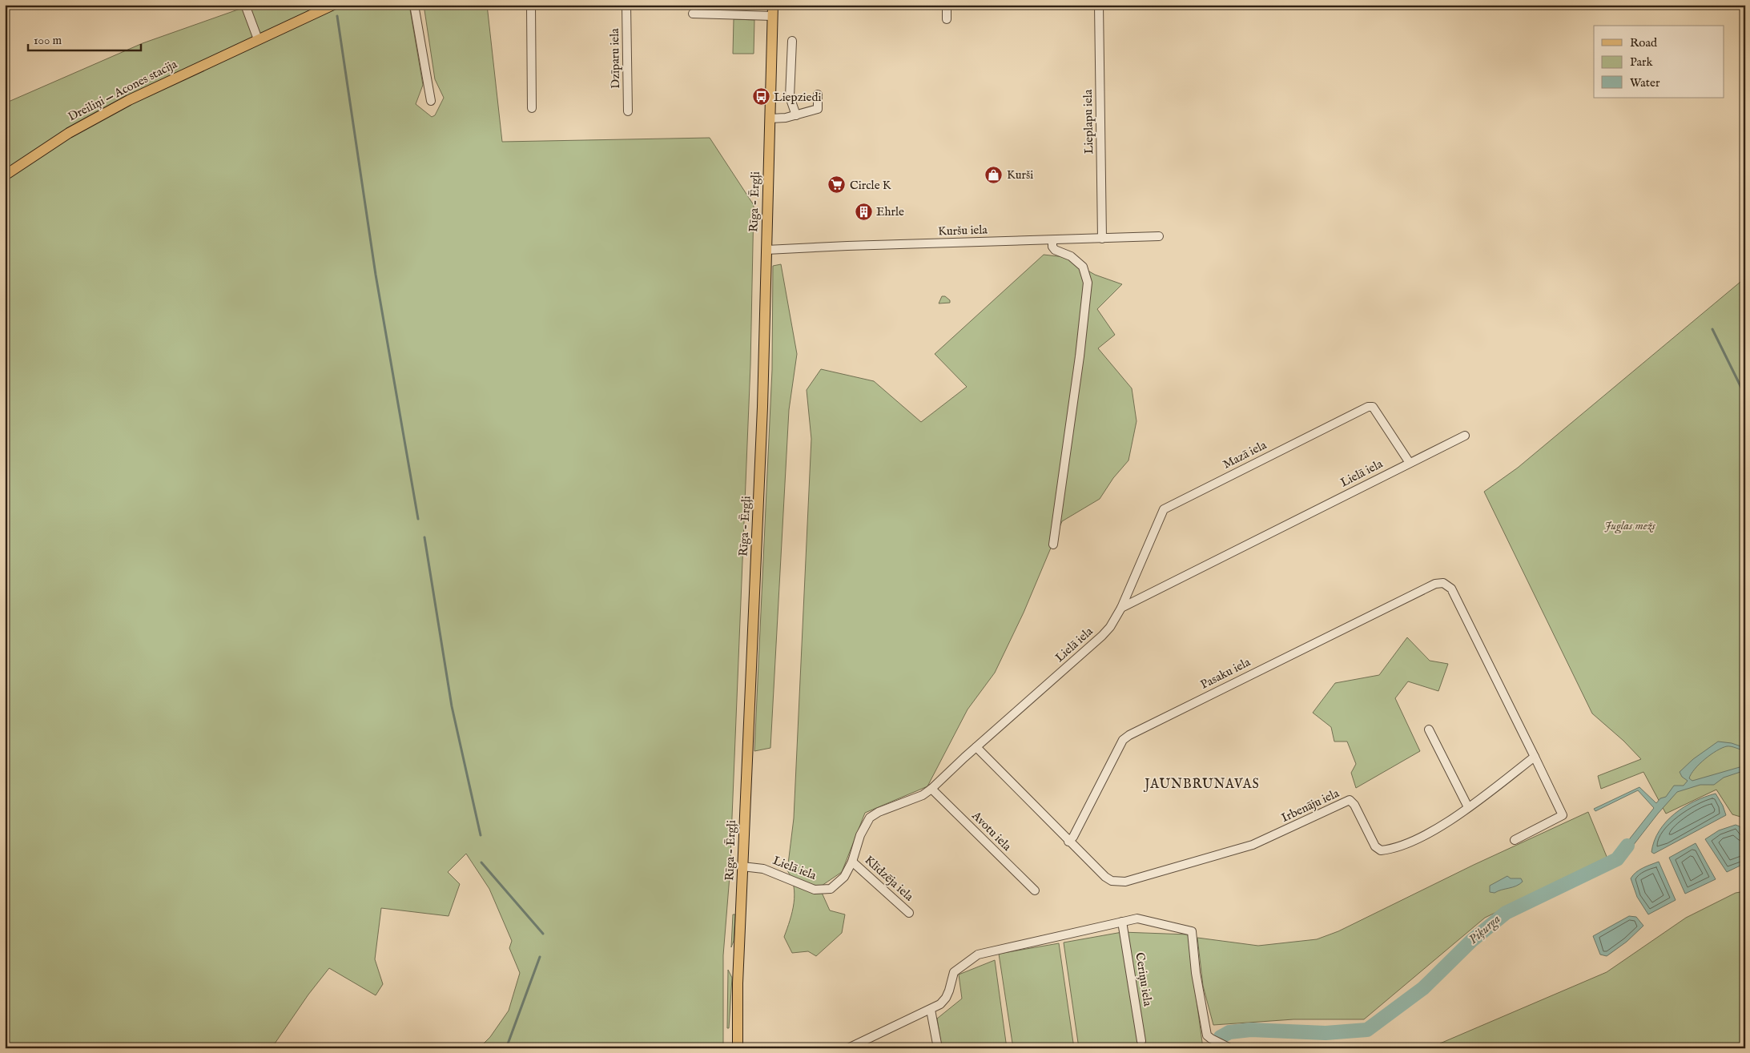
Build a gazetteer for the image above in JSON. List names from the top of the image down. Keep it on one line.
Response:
{"streets":{"main road":["Dreiliņi — Acones stacija","Rīga - Ērgļi"],"street":["Dzīparu iela","Lieplapu iela","Kuršu iela","Mazā iela","Lielā iela","Pasaku iela","Irbenāju iela","Avotu iela","Klīdzēja iela","Ceriņu iela"]},"crossings":[["Lieplapu iela","Kuršu iela"],["Rīga - Ērgļi","Kuršu iela"],["Rīga - Ērgļi","Lielā iela"],["Mazā iela","Lielā iela"],["Lielā iela","Irbenāju iela"],["Lielā iela","Avotu iela"],["Lielā iela","Klīdzēja iela"],["Pasaku iela","Irbenāju iela"]],"districts":["JAUNBRUNAVAS"],"water":["Piķurga"],"parks":["Juglas mežs"],"places":{"bus stop":["Liepziedi"],"shop":["Kurši"],"supermarket":["Circle K"],"building":["Ehrle"]},"legend":["Road","Park","Water"],"scale_bar":"100 m"}
